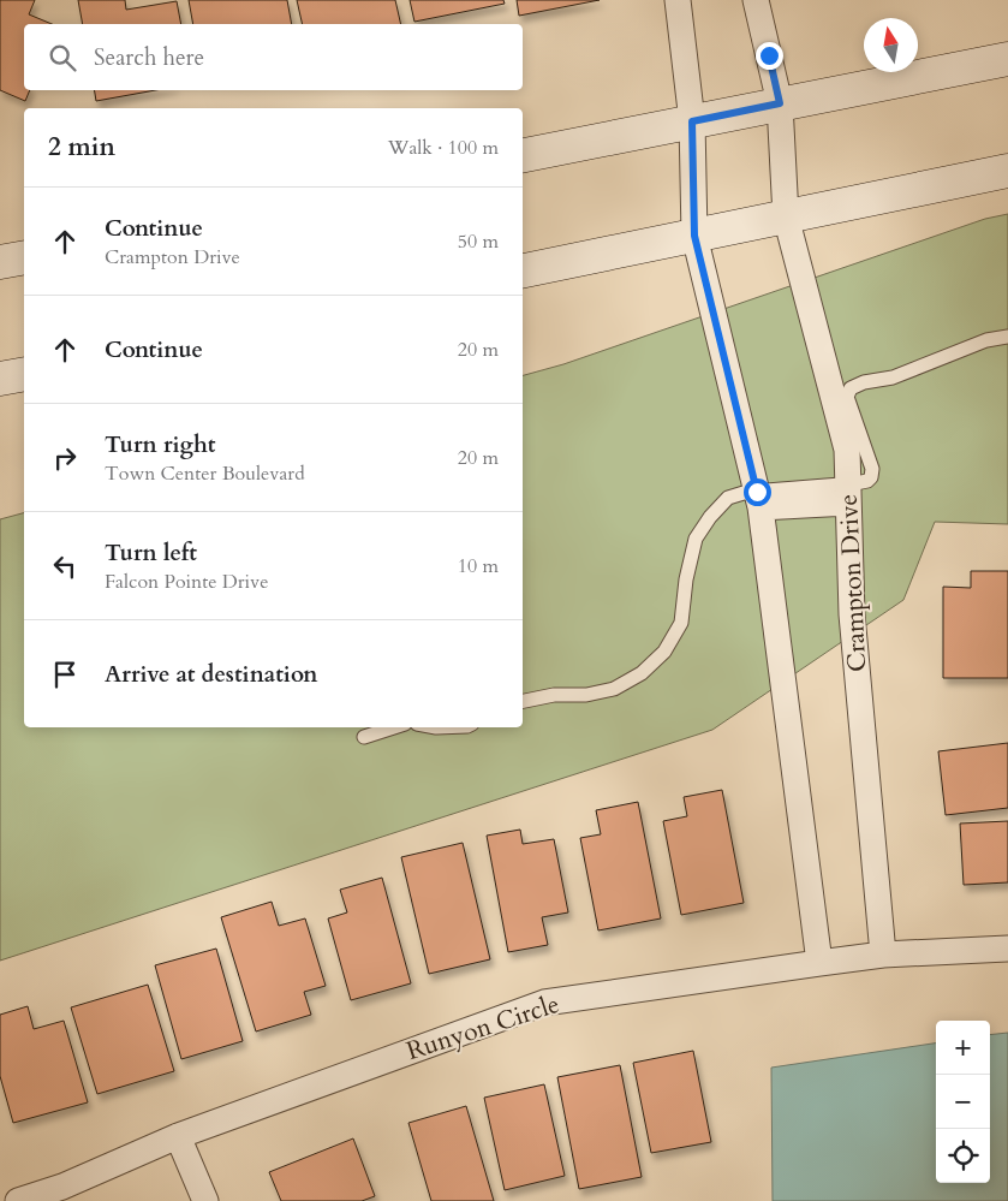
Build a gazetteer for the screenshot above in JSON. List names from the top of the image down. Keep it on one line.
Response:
{"streets":{"street":["Crampton Drive","Runyon Circle"]},"crossings":[["Crampton Drive","Runyon Circle"]],"north":"top","page":{"search":"Search here","heading":["2 min","Walk · 100 m"],"list":[["Continue","Crampton Drive","50 m"],["Continue","20 m"],["Turn right","Town Center Boulevard","20 m"],["Turn left","Falcon Pointe Drive","10 m"],"Arrive at destination"],"map_buttons":["+","−"]}}
